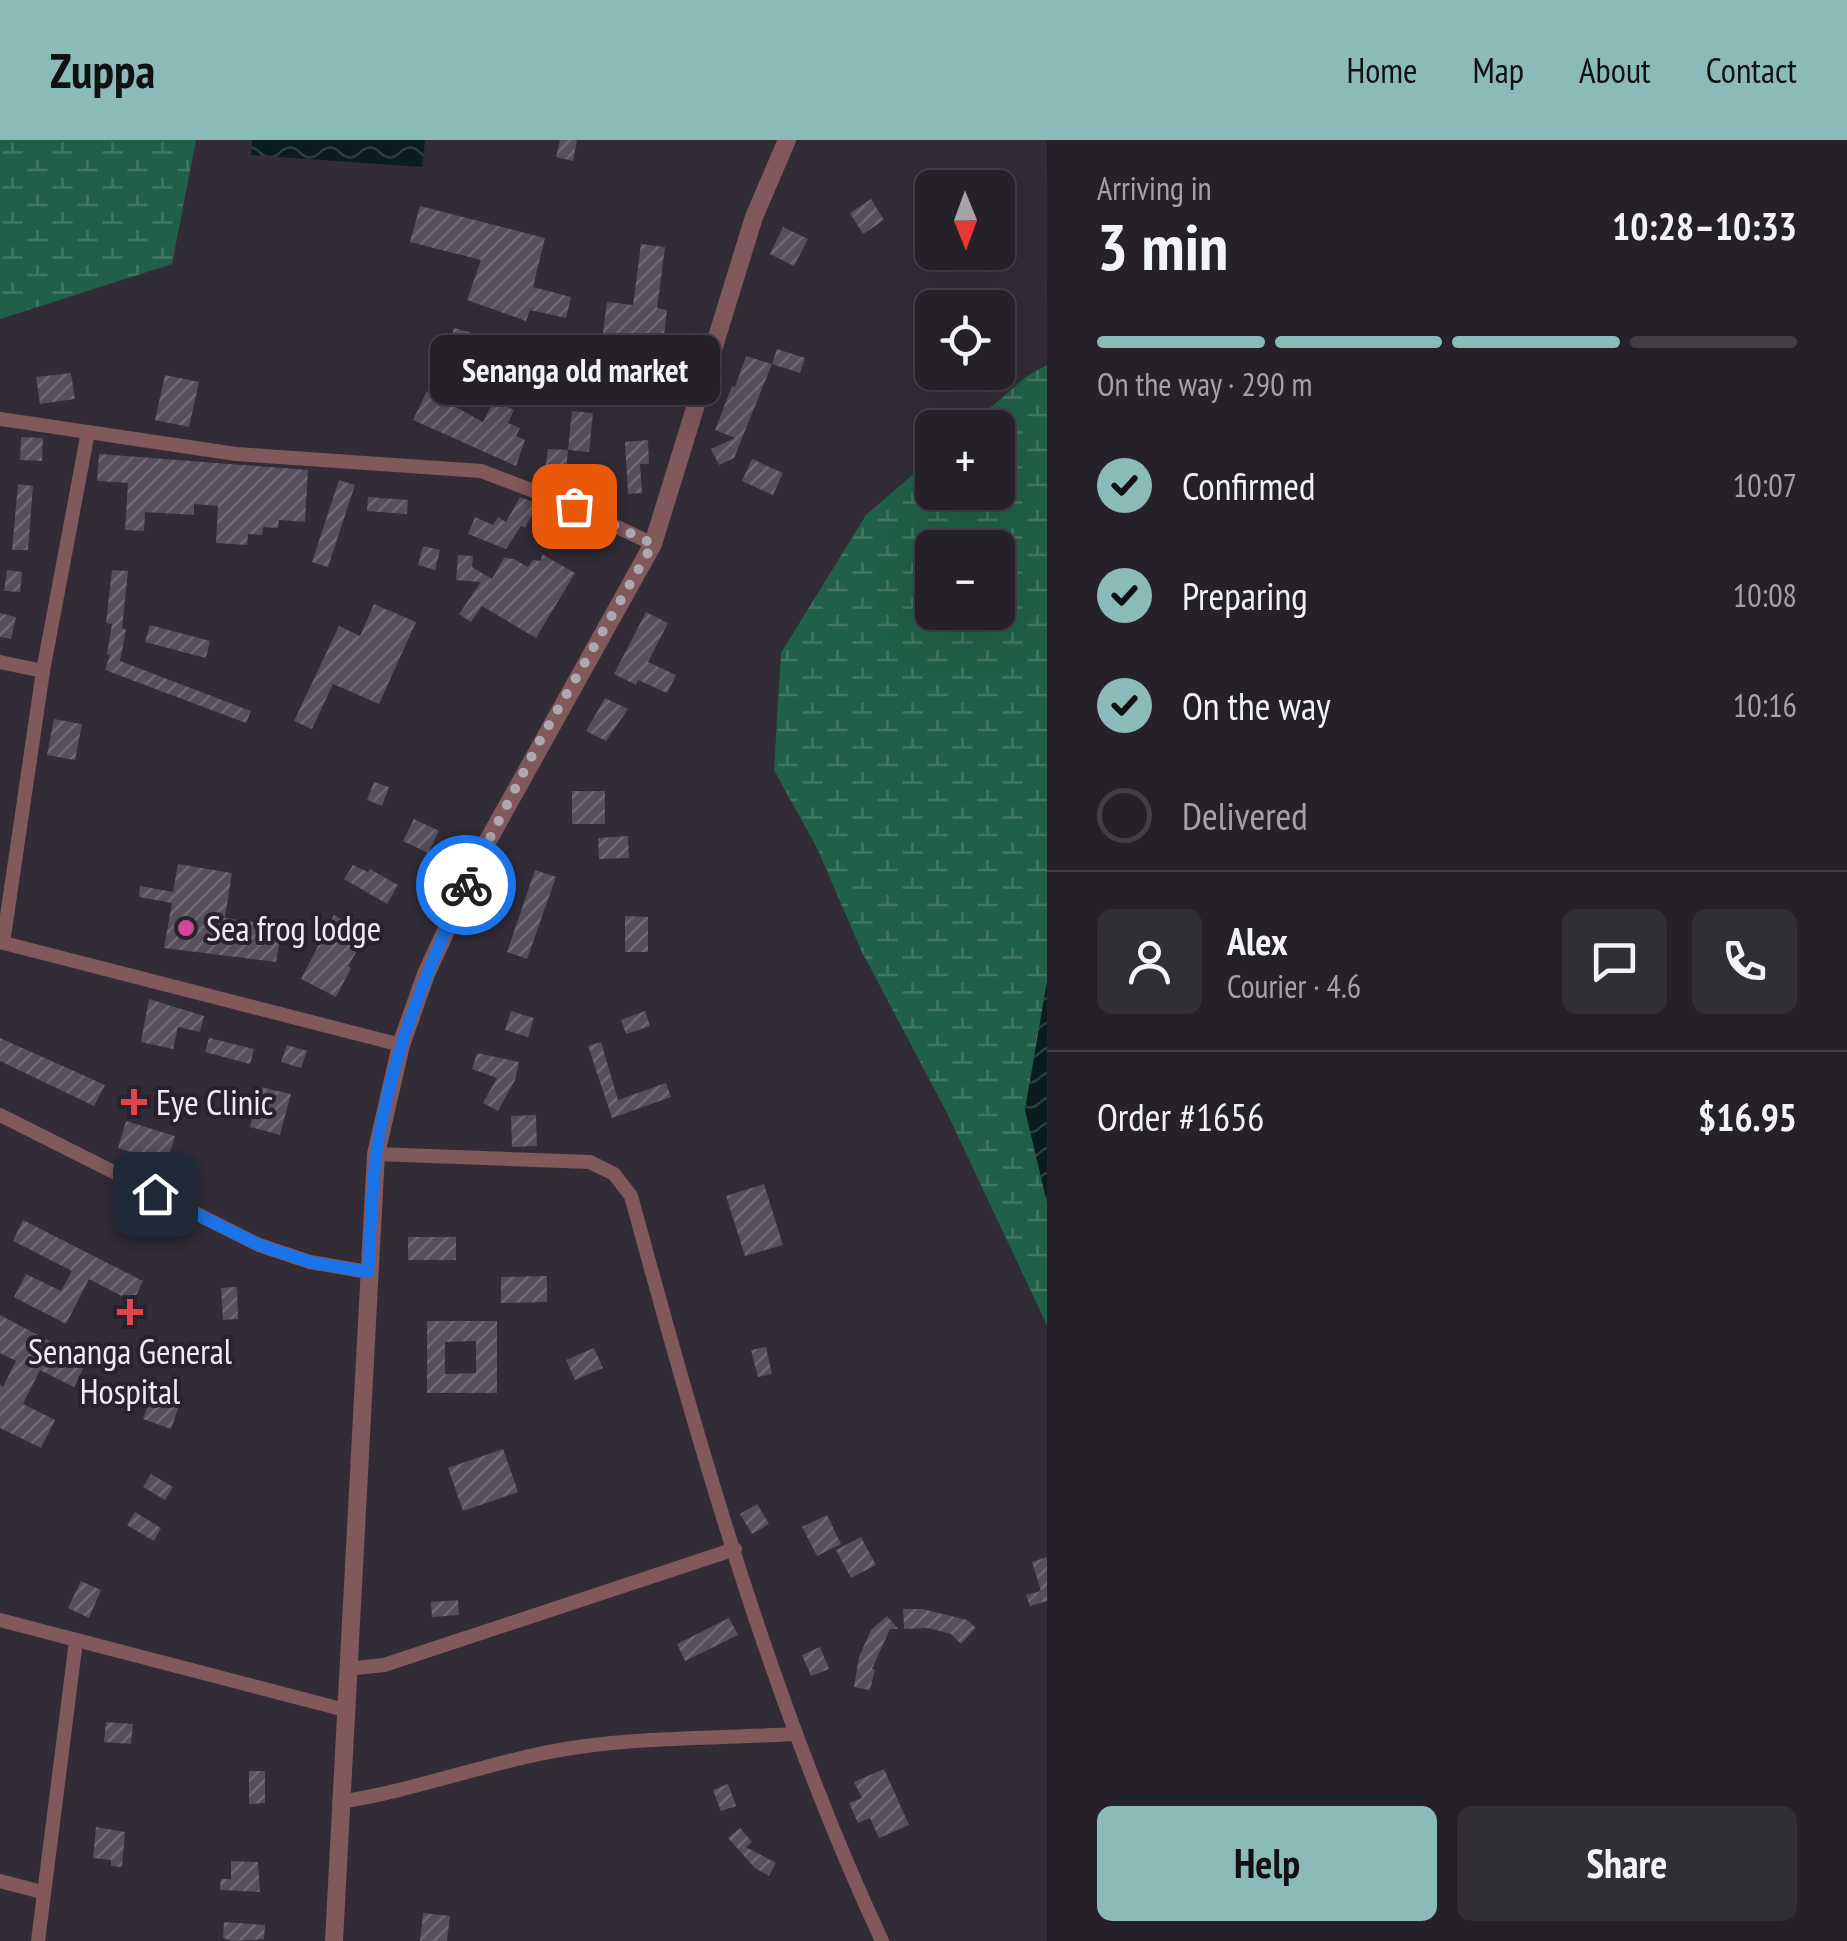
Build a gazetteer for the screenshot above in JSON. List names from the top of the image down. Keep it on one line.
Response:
{"places":{"other":["Senanga old market","Sea frog lodge"],"health":["Eye Clinic","Senanga General Hospital"]},"north":"bottom","page":{"header":"Zuppa","nav":["Home","Map","About","Contact"],"heading":["3 min","Arriving in","10:28–10:33"],"panel":["Alex","Courier · 4.6","Order #1656","$16.95"],"map_buttons":["+","−"],"bar":"On the way · 290 m","bubble":"Senanga old market","list":[["Confirmed","10:07"],["Preparing","10:08"],["On the way","10:16"],"Delivered"],"buttons":["Help","Share"]}}
